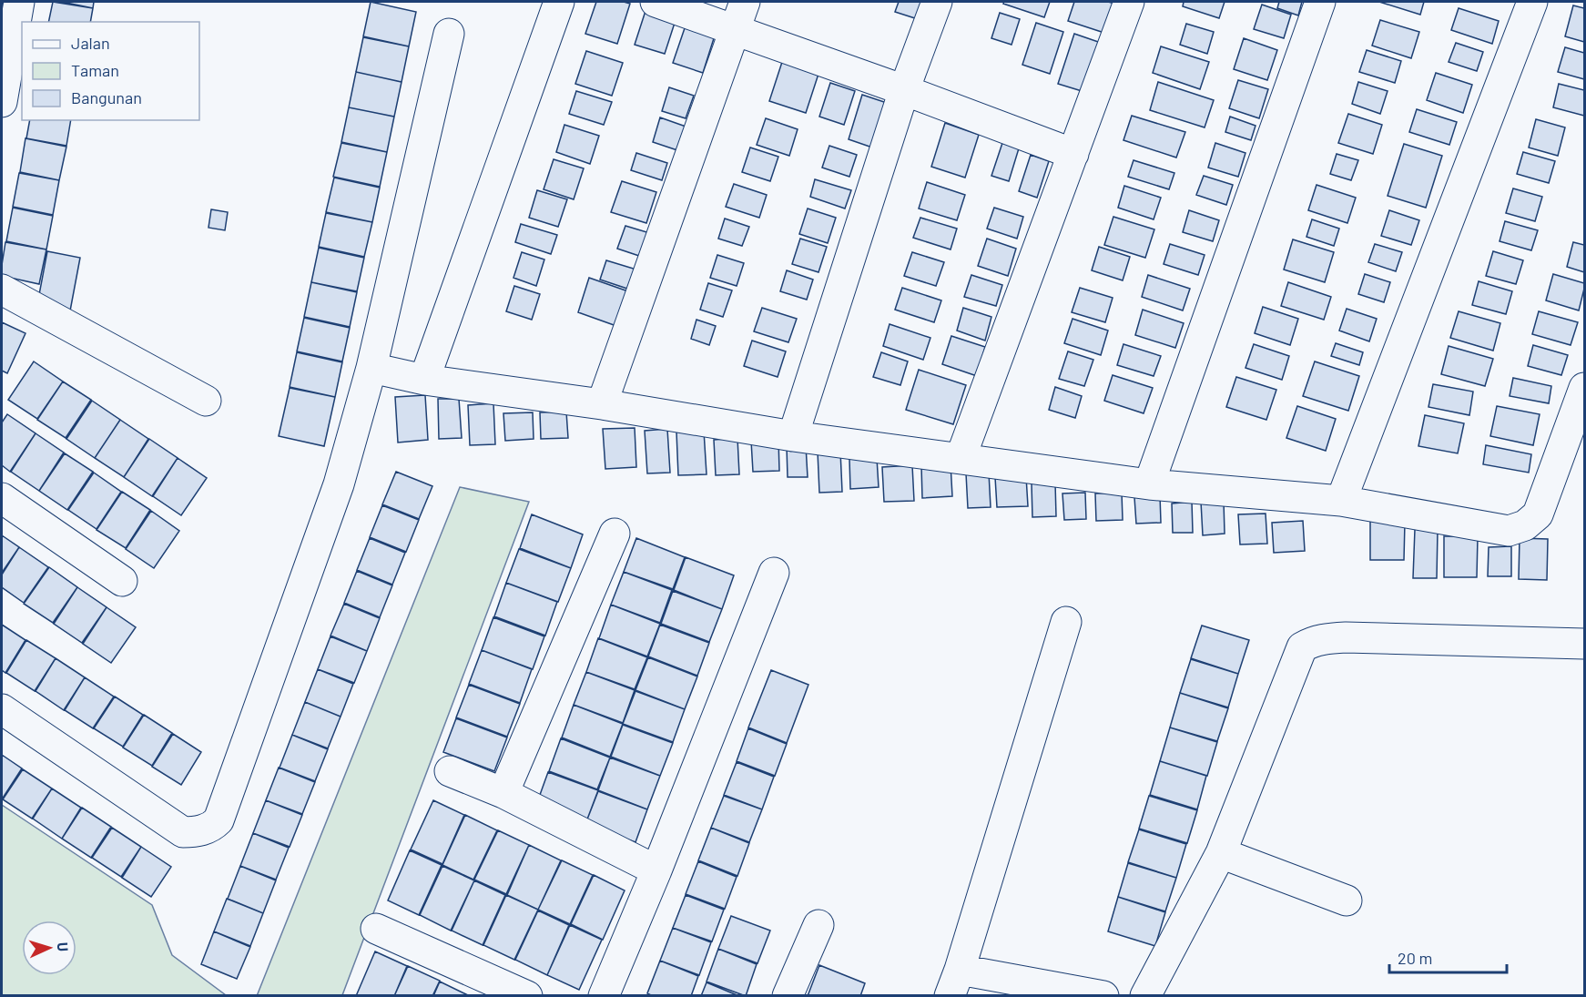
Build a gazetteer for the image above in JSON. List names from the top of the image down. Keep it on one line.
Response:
{"legend":["Jalan","Taman","Bangunan"],"scale_bar":"20 m","north":"right"}
